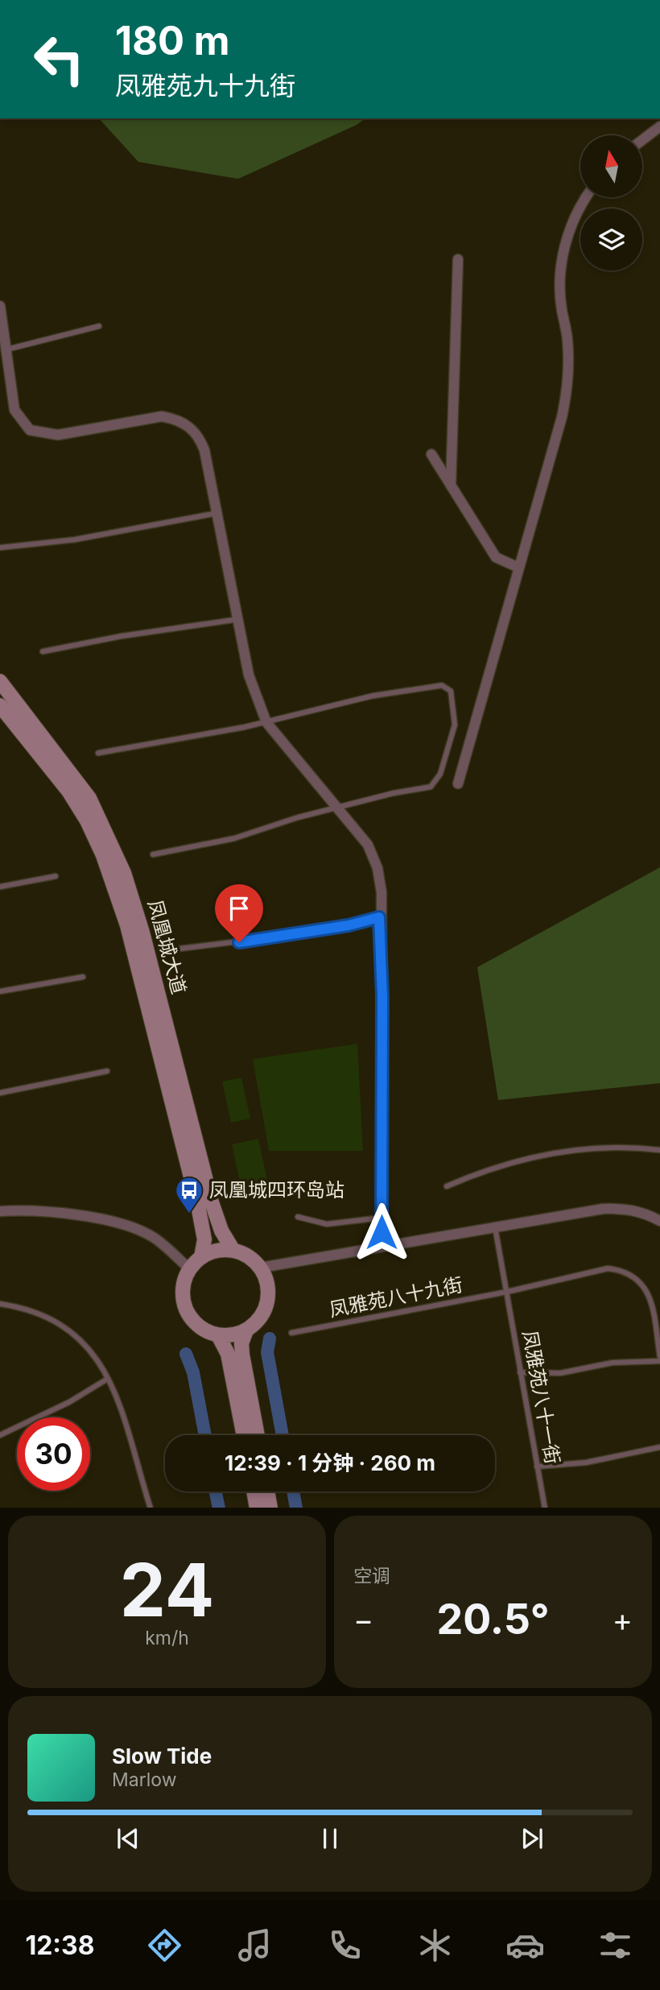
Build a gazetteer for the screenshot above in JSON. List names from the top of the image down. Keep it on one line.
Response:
{"streets":{"main road":["凤凰城大道"],"lane":["凤雅苑八十九街","凤雅苑八十一街"]},"crossings":[["凤雅苑八十九街","凤雅苑八十一街"]],"places":{"bus stop":["凤凰城四环岛站"]},"north":"top","page":{"turn":["180 m","凤雅苑九十九街"],"limit":"30","trip":"12:39 · 1 分钟 · 260 m","tile":[["24","km/h"],"空调"],"heat":["−","20.5°","+"],"song":["Slow Tide","Marlow"],"tabs":"12:38"}}
